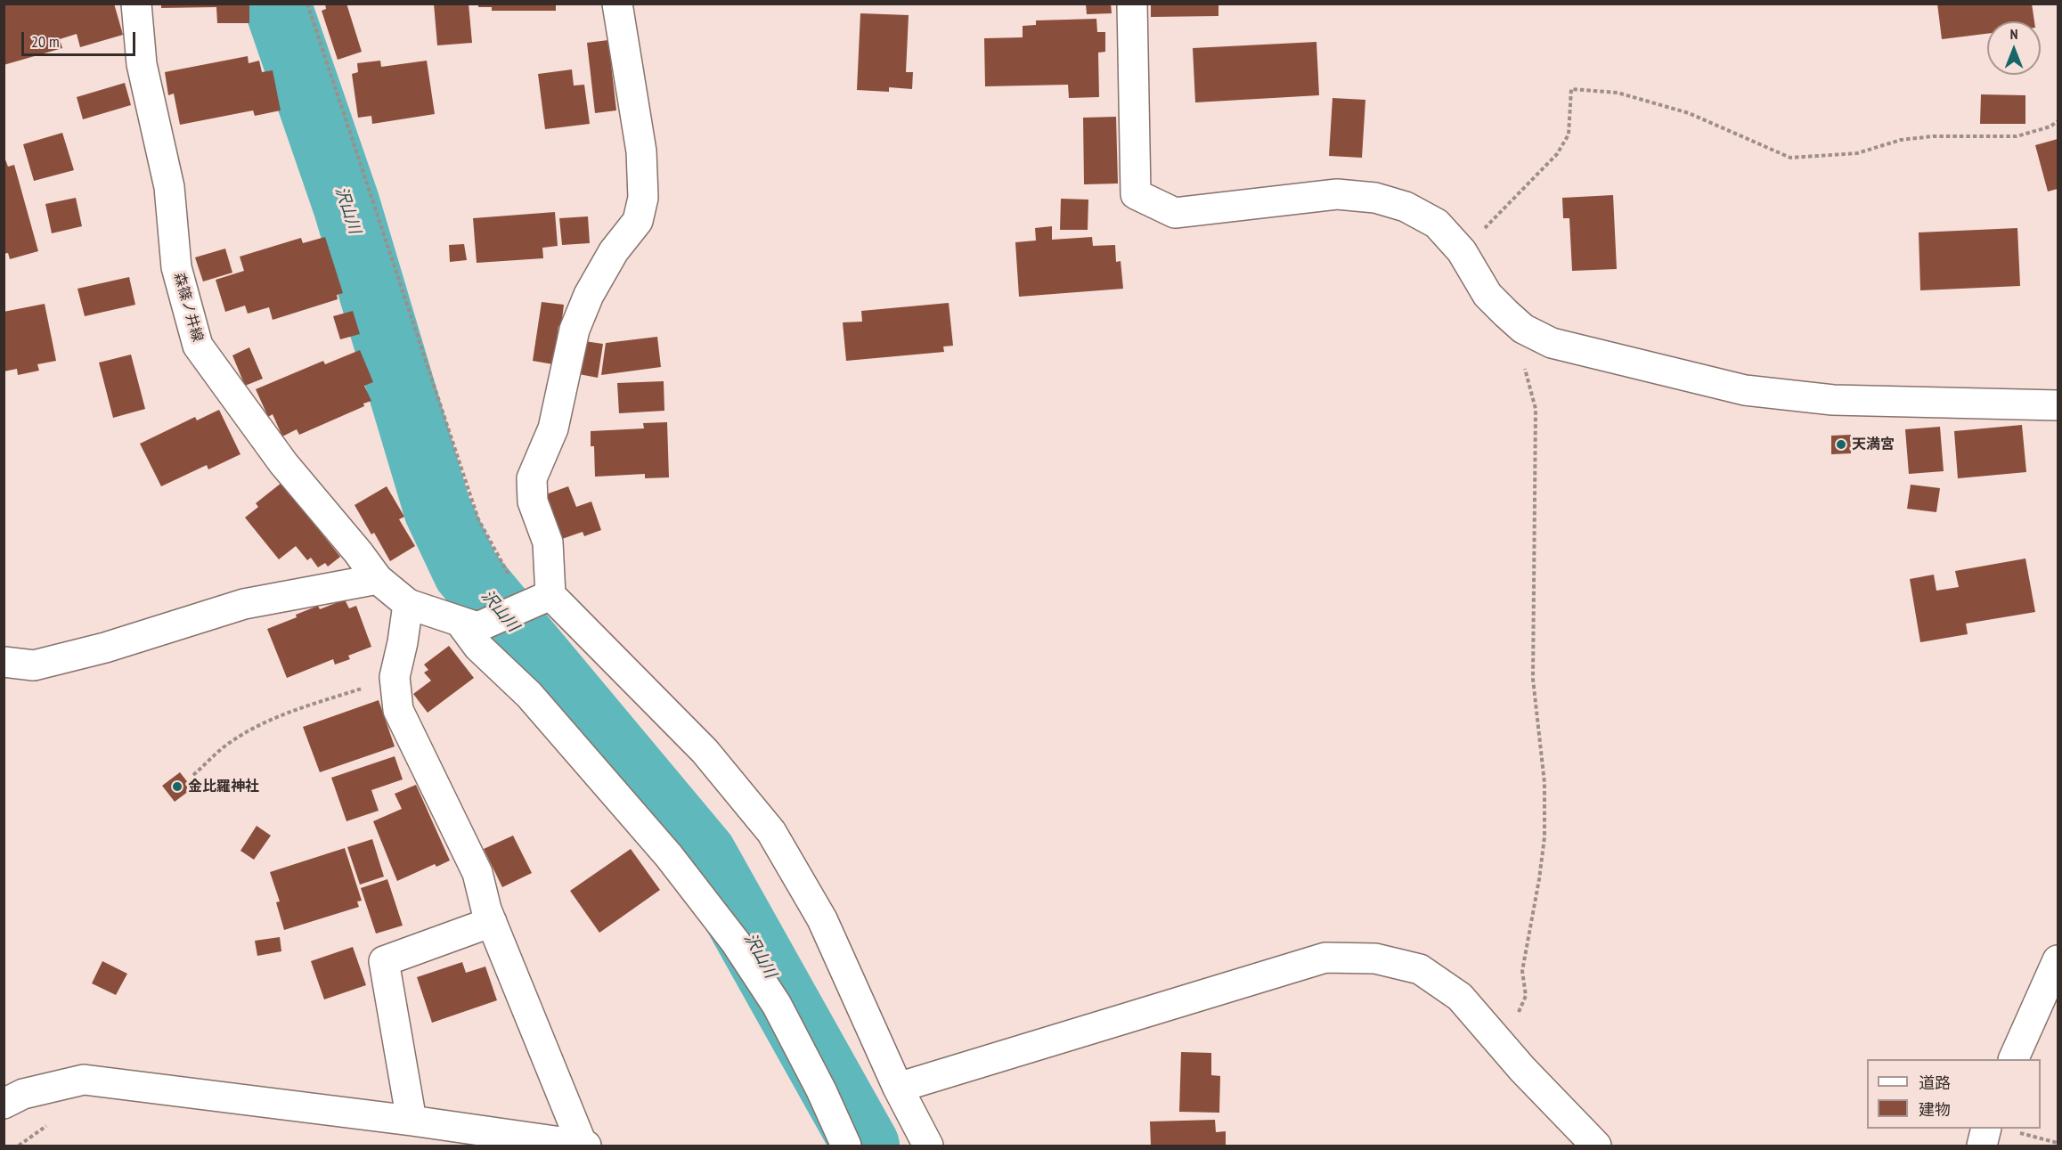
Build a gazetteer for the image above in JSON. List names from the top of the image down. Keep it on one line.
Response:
{"streets":{"street":["森篠ノ井線"]},"water":["沢山川"],"places":["天満宮","金比羅神社"],"legend":["道路","建物"],"scale_bar":"20 m","north":"top"}
